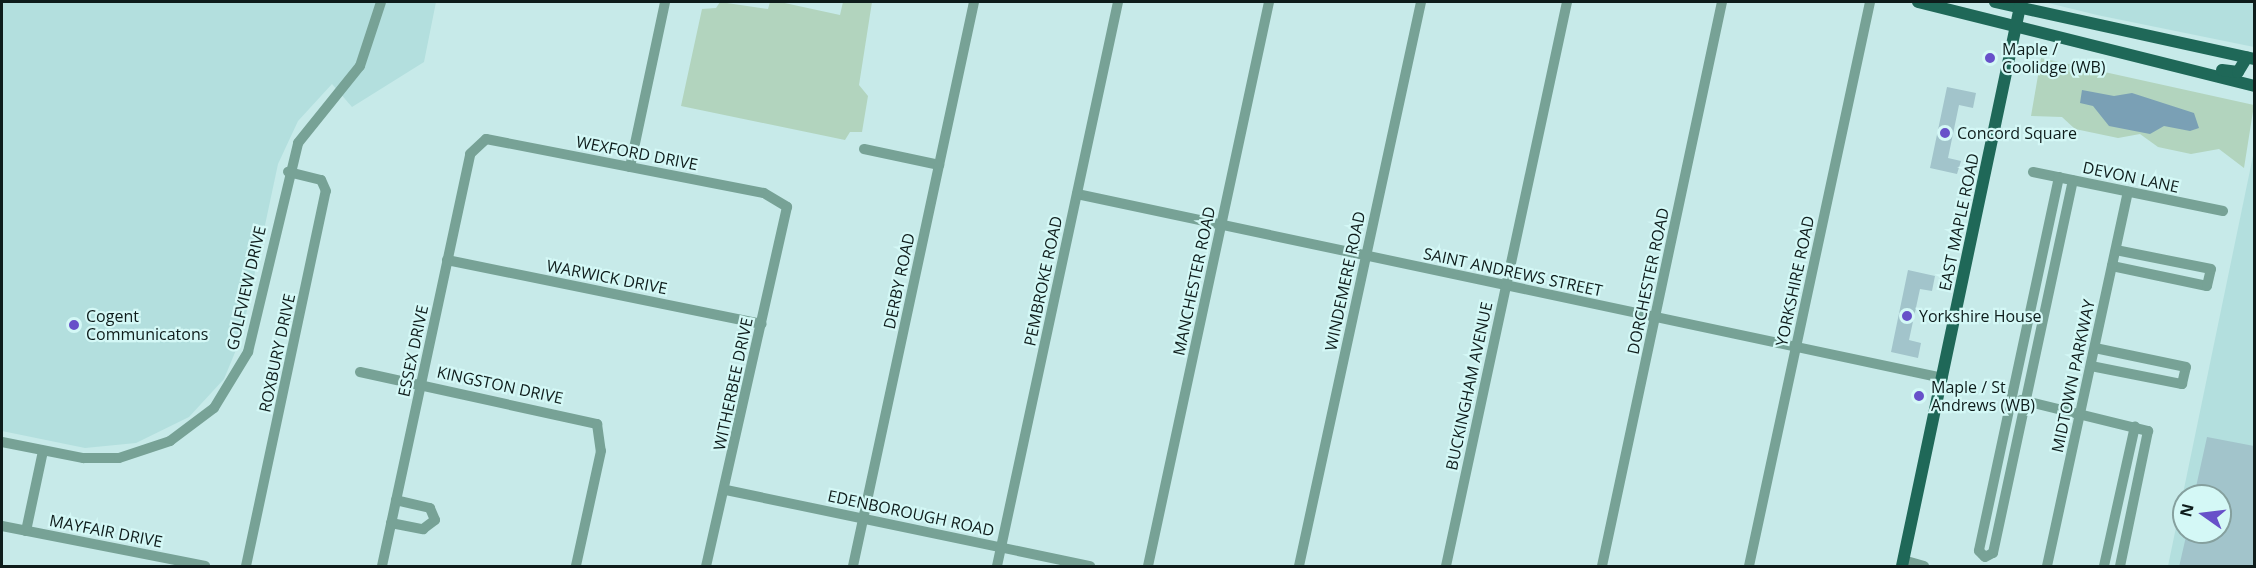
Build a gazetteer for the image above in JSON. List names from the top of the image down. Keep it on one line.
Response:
{"streets":{"main road":["EAST MAPLE ROAD"],"street":["WEXFORD DRIVE","DEVON LANE","SAINT ANDREWS STREET","WARWICK DRIVE","DERBY ROAD","PEMBROKE ROAD","MANCHESTER ROAD","WINDEMERE ROAD","DORCHESTER ROAD","YORKSHIRE ROAD","GOLFVIEW DRIVE","ESSEX DRIVE","ROXBURY DRIVE","MIDTOWN PARKWAY","WITHERBEE DRIVE","KINGSTON DRIVE","BUCKINGHAM AVENUE","EDENBOROUGH ROAD","MAYFAIR DRIVE"]},"crossings":[["WEXFORD DRIVE","ESSEX DRIVE"],["WEXFORD DRIVE","WITHERBEE DRIVE"],["DEVON LANE","MIDTOWN PARKWAY"],["EAST MAPLE ROAD","SAINT ANDREWS STREET"],["SAINT ANDREWS STREET","PEMBROKE ROAD"],["SAINT ANDREWS STREET","MANCHESTER ROAD"],["SAINT ANDREWS STREET","WINDEMERE ROAD"],["SAINT ANDREWS STREET","DORCHESTER ROAD"],["SAINT ANDREWS STREET","YORKSHIRE ROAD"],["SAINT ANDREWS STREET","BUCKINGHAM AVENUE"],["WARWICK DRIVE","ESSEX DRIVE"],["WARWICK DRIVE","WITHERBEE DRIVE"],["DERBY ROAD","EDENBOROUGH ROAD"],["PEMBROKE ROAD","EDENBOROUGH ROAD"],["GOLFVIEW DRIVE","ROXBURY DRIVE"],["ESSEX DRIVE","KINGSTON DRIVE"],["WITHERBEE DRIVE","EDENBOROUGH ROAD"]],"places":["Maple / Coolidge (WB)","Concord Square","Yorkshire House","Cogent Communicatons","Maple / St Andrews (WB)"],"north":"left"}
